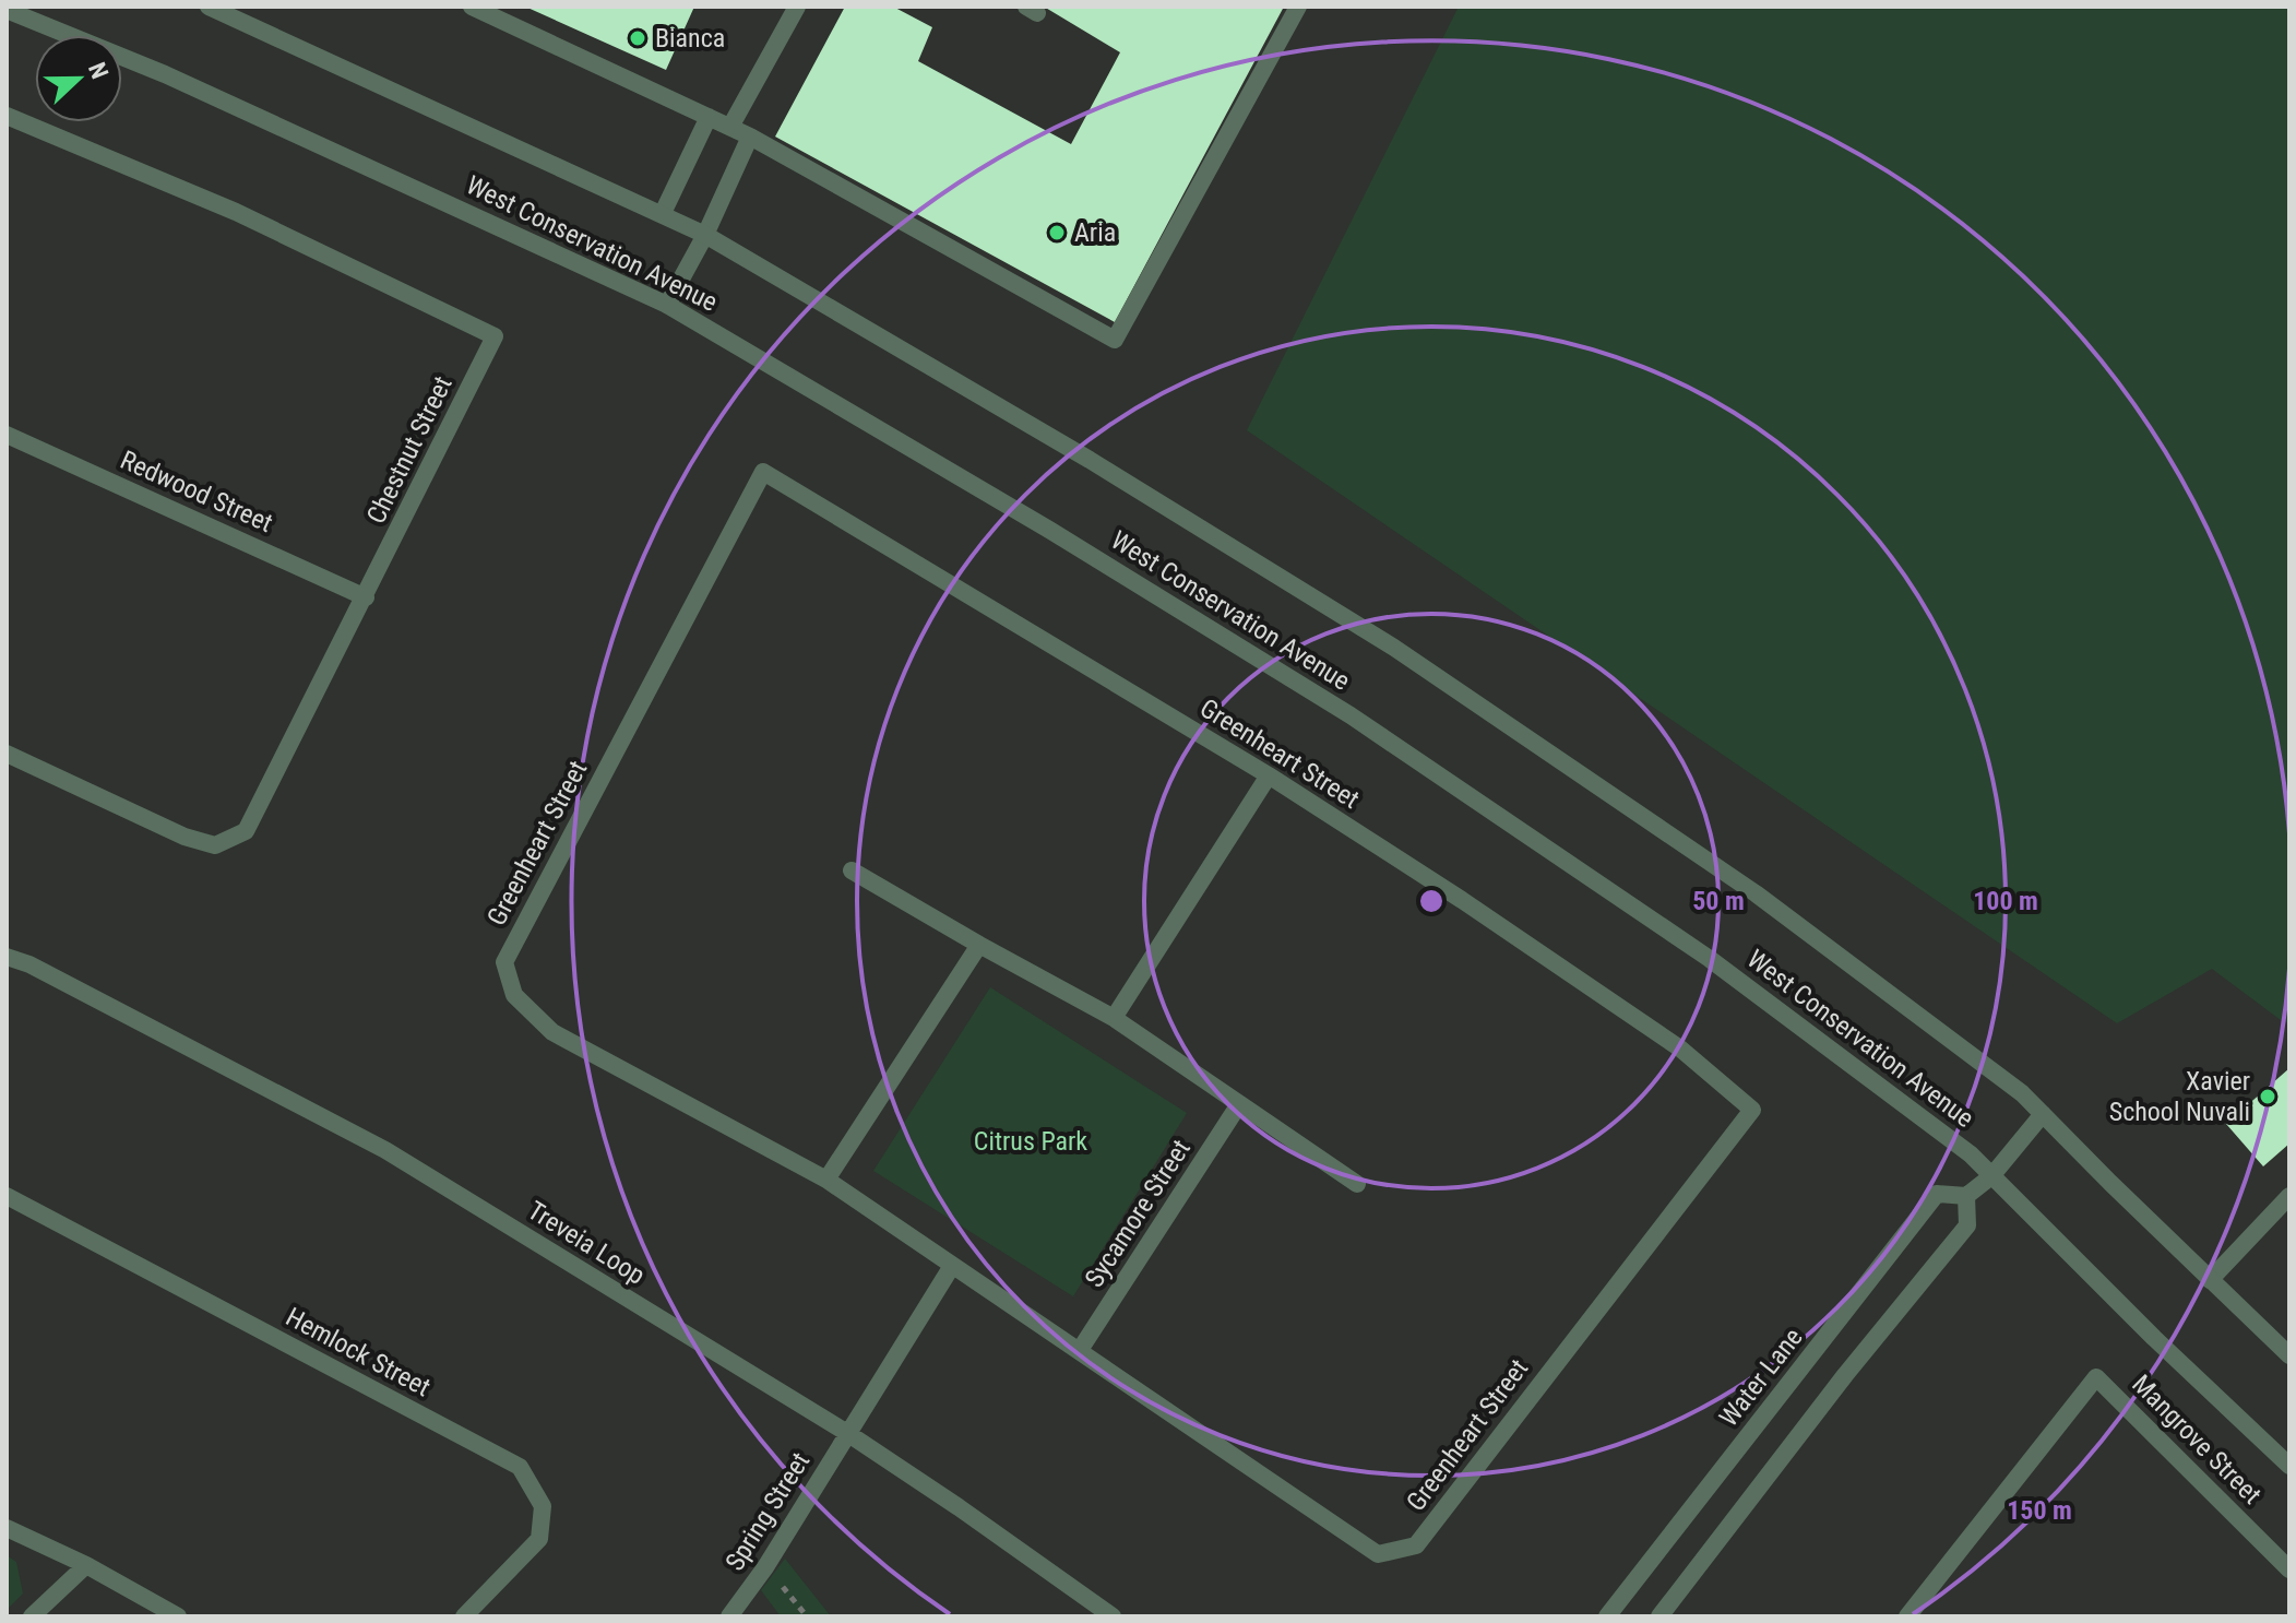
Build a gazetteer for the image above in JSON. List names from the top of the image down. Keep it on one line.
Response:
{"streets":{"street":["West Conservation Avenue","Chestnut Street","Redwood Street","Greenheart Street","Sycamore Street","Treveia Loop","Hemlock Street","Water Lane","Mangrove Street","Spring Street"]},"crossings":[["West Conservation Avenue","Water Lane"],["Chestnut Street","Redwood Street"],["Greenheart Street","Sycamore Street"],["Treveia Loop","Spring Street"]],"parks":["Citrus Park"],"places":["Bianca","Aria","Xavier School Nuvali"],"north":"right","rings":["50 m","100 m","150 m"]}
